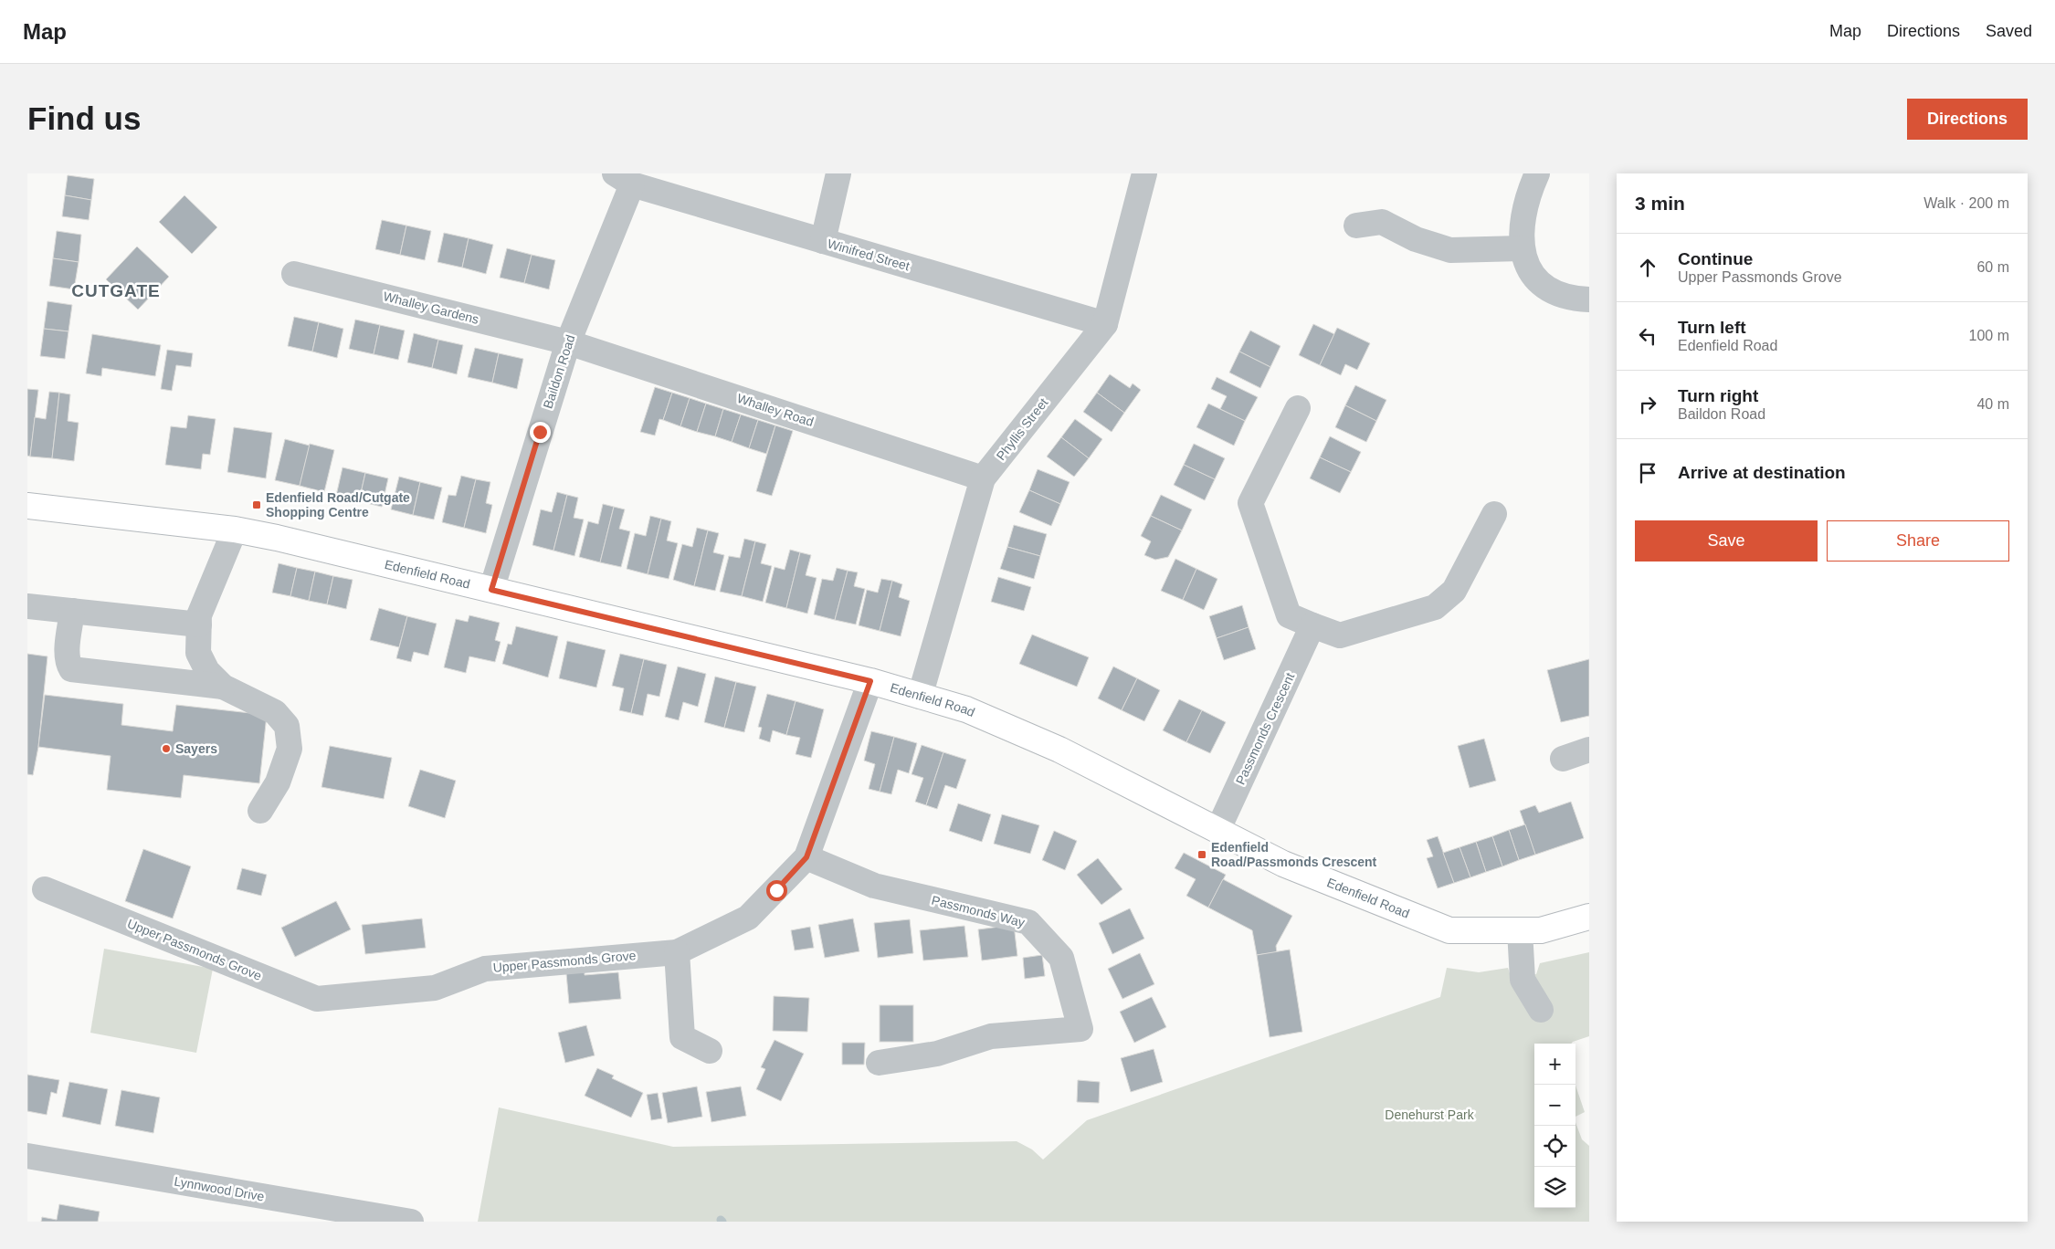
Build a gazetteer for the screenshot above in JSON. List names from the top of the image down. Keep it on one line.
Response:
{"streets":{"main road":["Edenfield Road"],"street":["Winifred Street","Whalley Gardens","Baildon Road","Whalley Road","Phyllis Street","Passmonds Crescent","Passmonds Way","Upper Passmonds Grove","Lynnwood Drive"]},"crossings":[["Winifred Street","Baildon Road"],["Winifred Street","Phyllis Street"],["Whalley Gardens","Baildon Road"],["Whalley Gardens","Whalley Road"],["Baildon Road","Whalley Road"],["Baildon Road","Edenfield Road"],["Whalley Road","Phyllis Street"],["Phyllis Street","Edenfield Road"],["Edenfield Road","Passmonds Crescent"],["Edenfield Road","Upper Passmonds Grove"],["Passmonds Way","Upper Passmonds Grove"]],"districts":["CUTGATE"],"parks":["Denehurst Park"],"places":{"transit":["Edenfield Road/Cutgate Shopping Centre","Edenfield Road/Passmonds Crescent"],"other":["Sayers"]},"page":{"header":"Map","nav":["Map","Directions","Saved"],"buttons":["Directions",["Save","Share"]],"title":"Find us","heading":["3 min","Walk · 200 m"],"list":[["Continue","Upper Passmonds Grove","60 m"],["Turn left","Edenfield Road","100 m"],["Turn right","Baildon Road","40 m"],"Arrive at destination"],"map_buttons":["+","−"]}}
